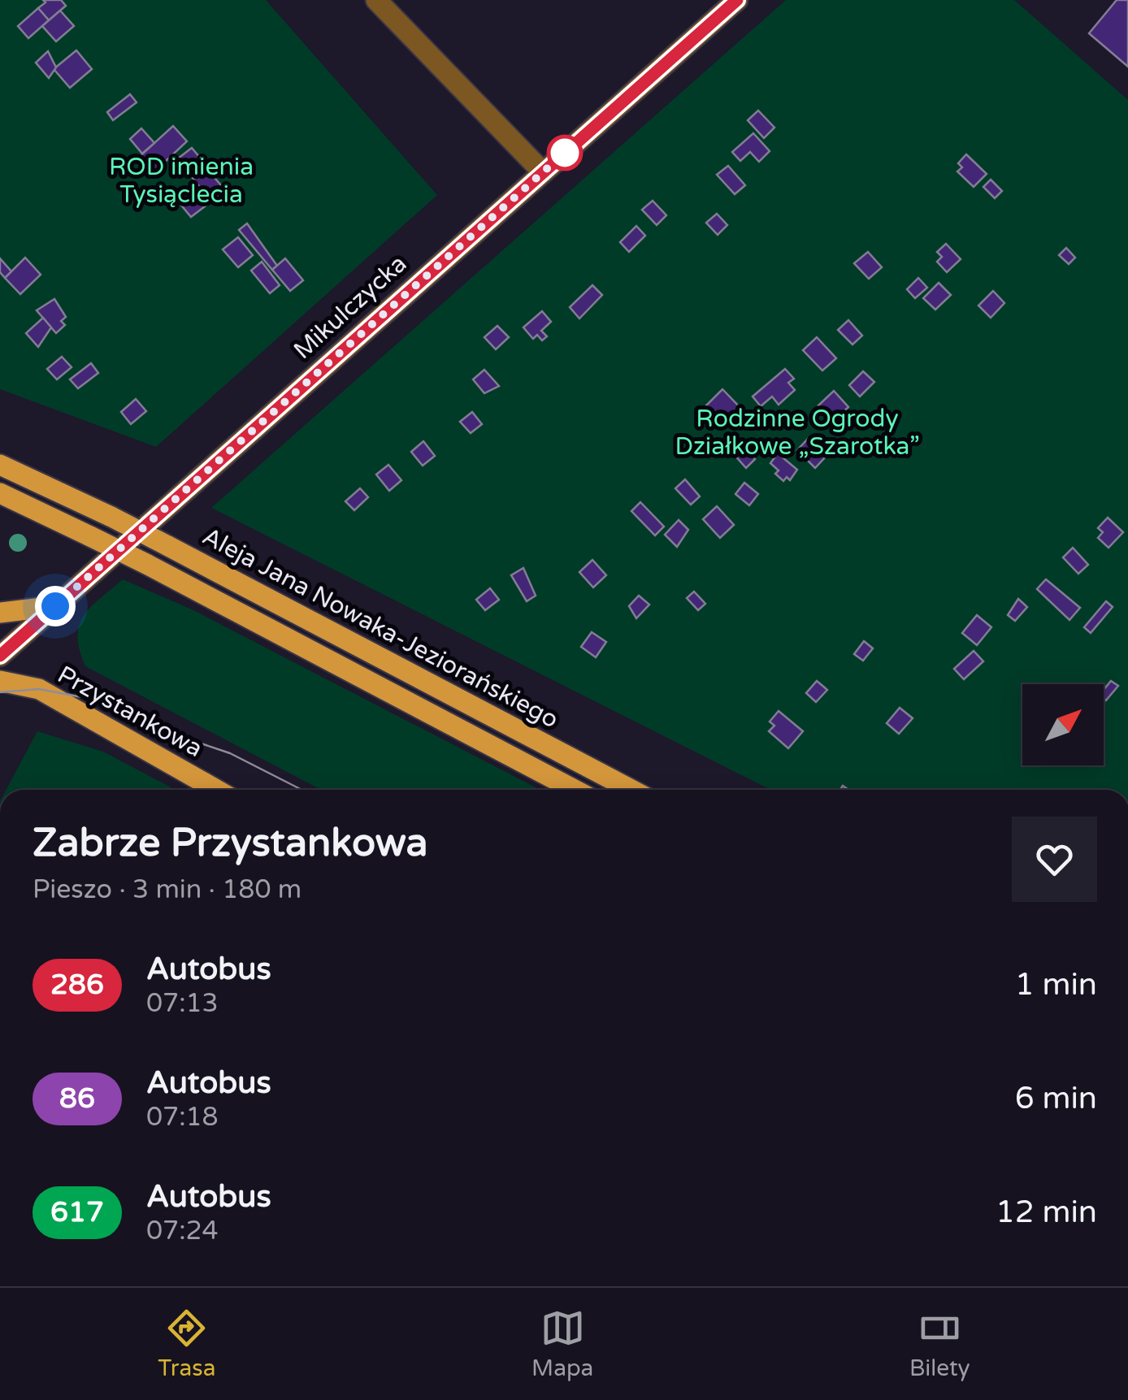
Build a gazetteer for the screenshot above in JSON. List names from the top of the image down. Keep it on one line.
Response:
{"streets":{"main road":["Aleja Jana Nowaka-Jeziorańskiego","Przystankowa"],"street":["Mikulczycka"]},"parks":["ROD imienia Tysiąclecia","Rodzinne Ogrody Działkowe „Szarotka”"],"lines":["bus line 286"],"north":"top right","page":{"heading":["Zabrze Przystankowa","Pieszo · 3 min · 180 m"],"list":[{"mark":"286","name":"Autobus","note":"07:13","value":"1 min"},{"mark":"86","name":"Autobus","note":"07:18","value":"6 min"},{"mark":"617","name":"Autobus","note":"07:24","value":"12 min"}],"tabs":["Trasa","Mapa","Bilety"]}}
